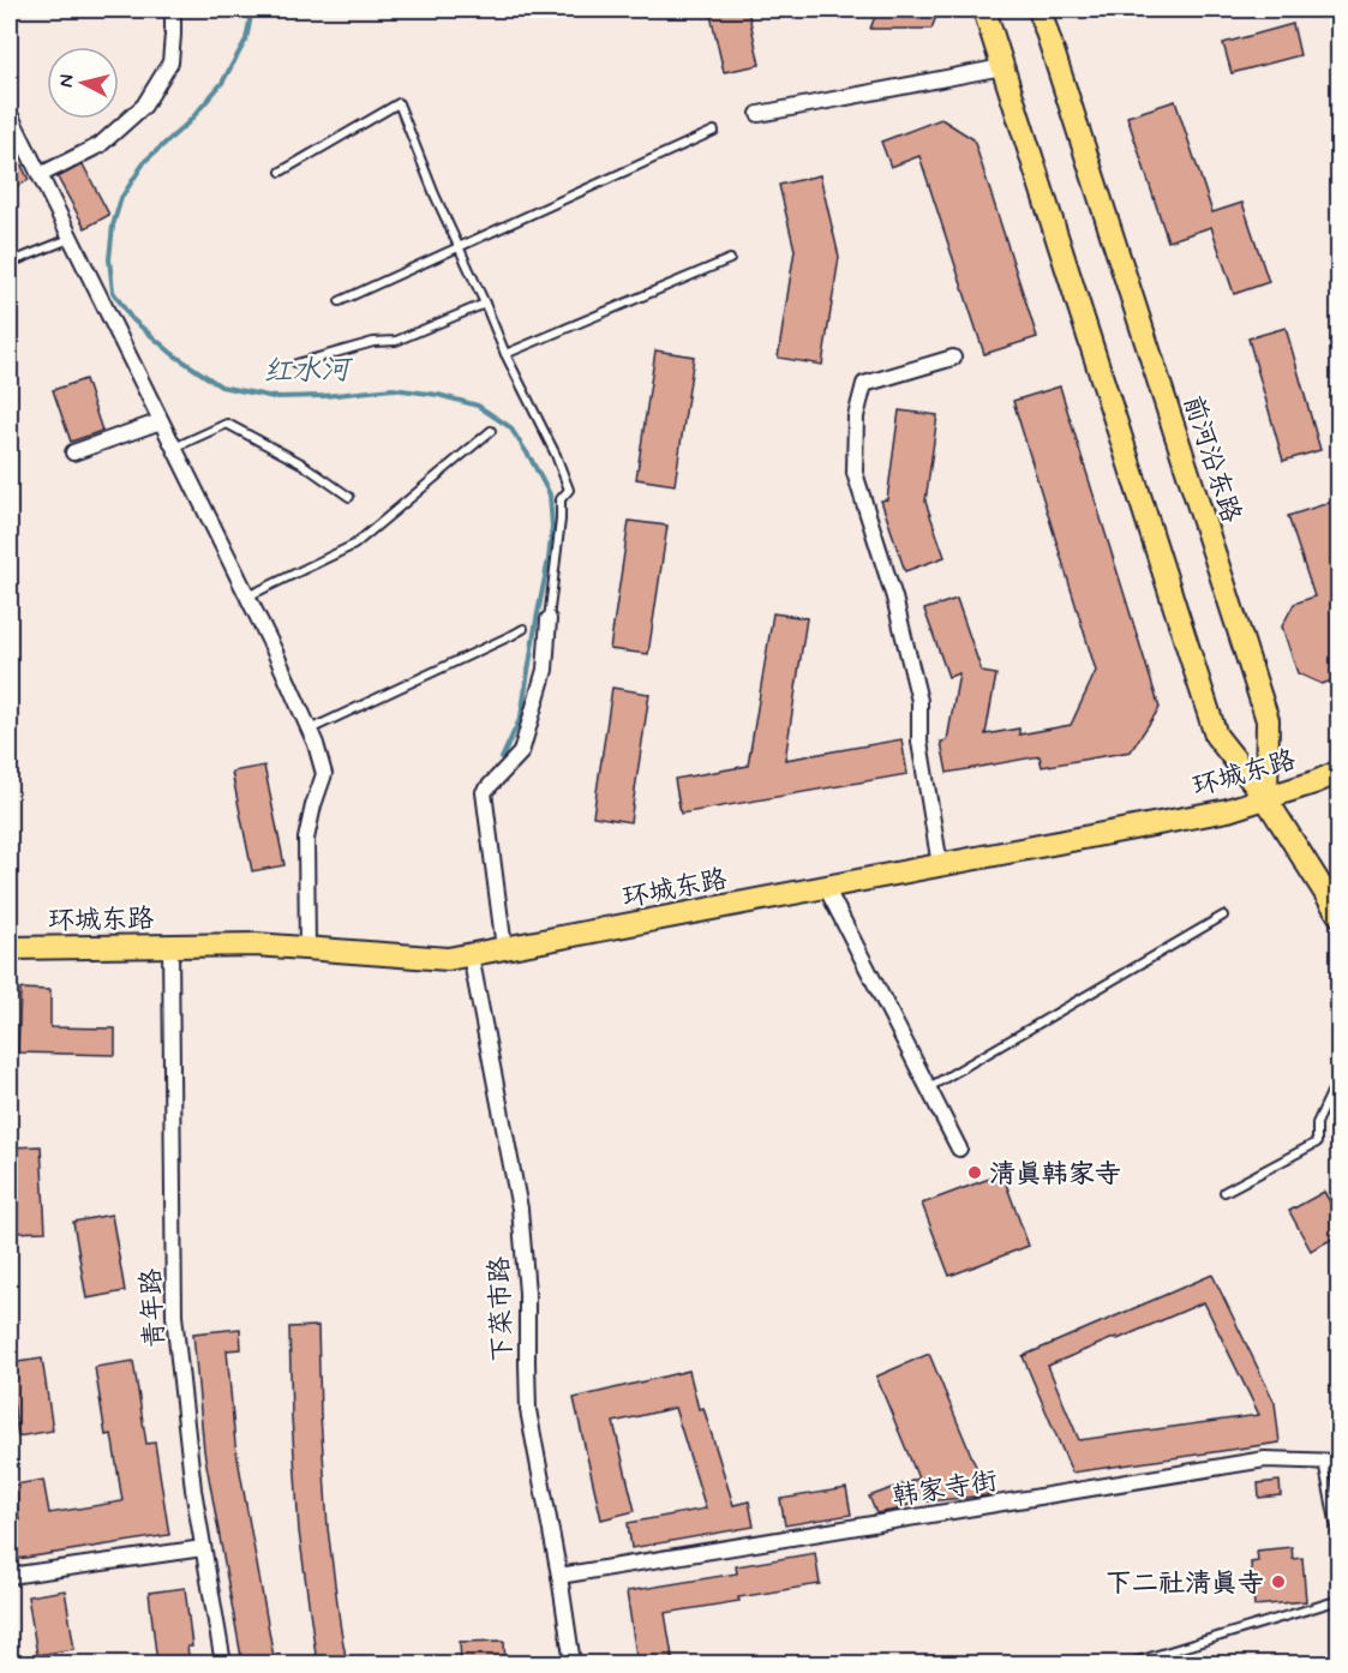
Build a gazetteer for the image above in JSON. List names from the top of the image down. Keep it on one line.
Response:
{"streets":{"main road":["前河沿东路","环城东路"],"street":["青年路","下菜市路","韩家寺街"]},"crossings":[["前河沿东路","环城东路"],["环城东路","青年路"],["环城东路","下菜市路"],["下菜市路","韩家寺街"]],"water":["红水河"],"places":["清真韩家寺","下二社清真寺"],"north":"left"}
